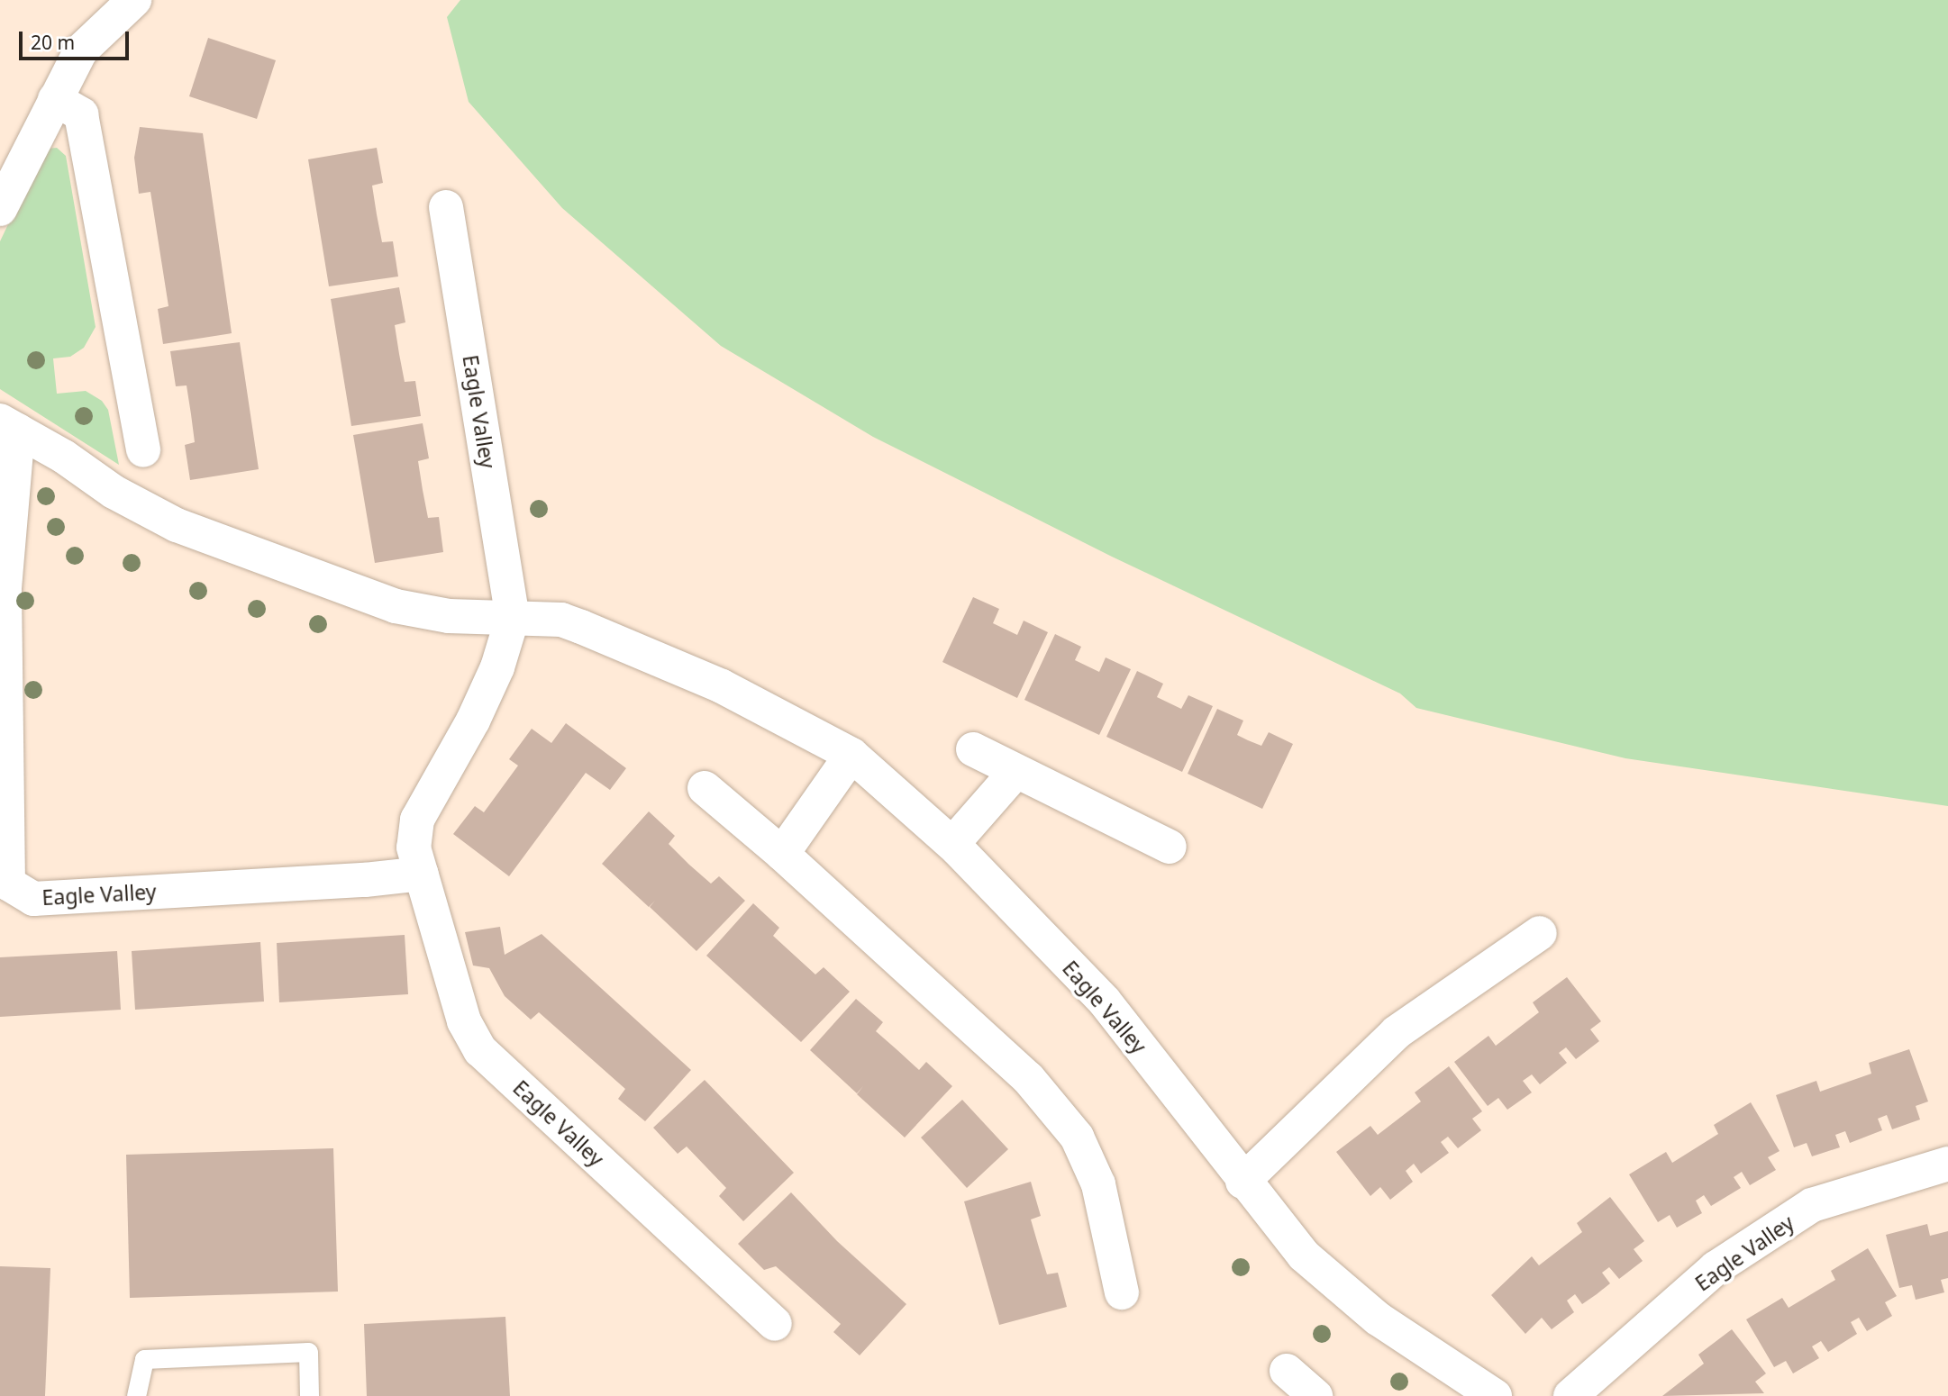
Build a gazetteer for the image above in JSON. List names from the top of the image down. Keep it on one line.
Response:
{"streets":{"street":["Eagle Valley"]},"scale_bar":"20 m"}
